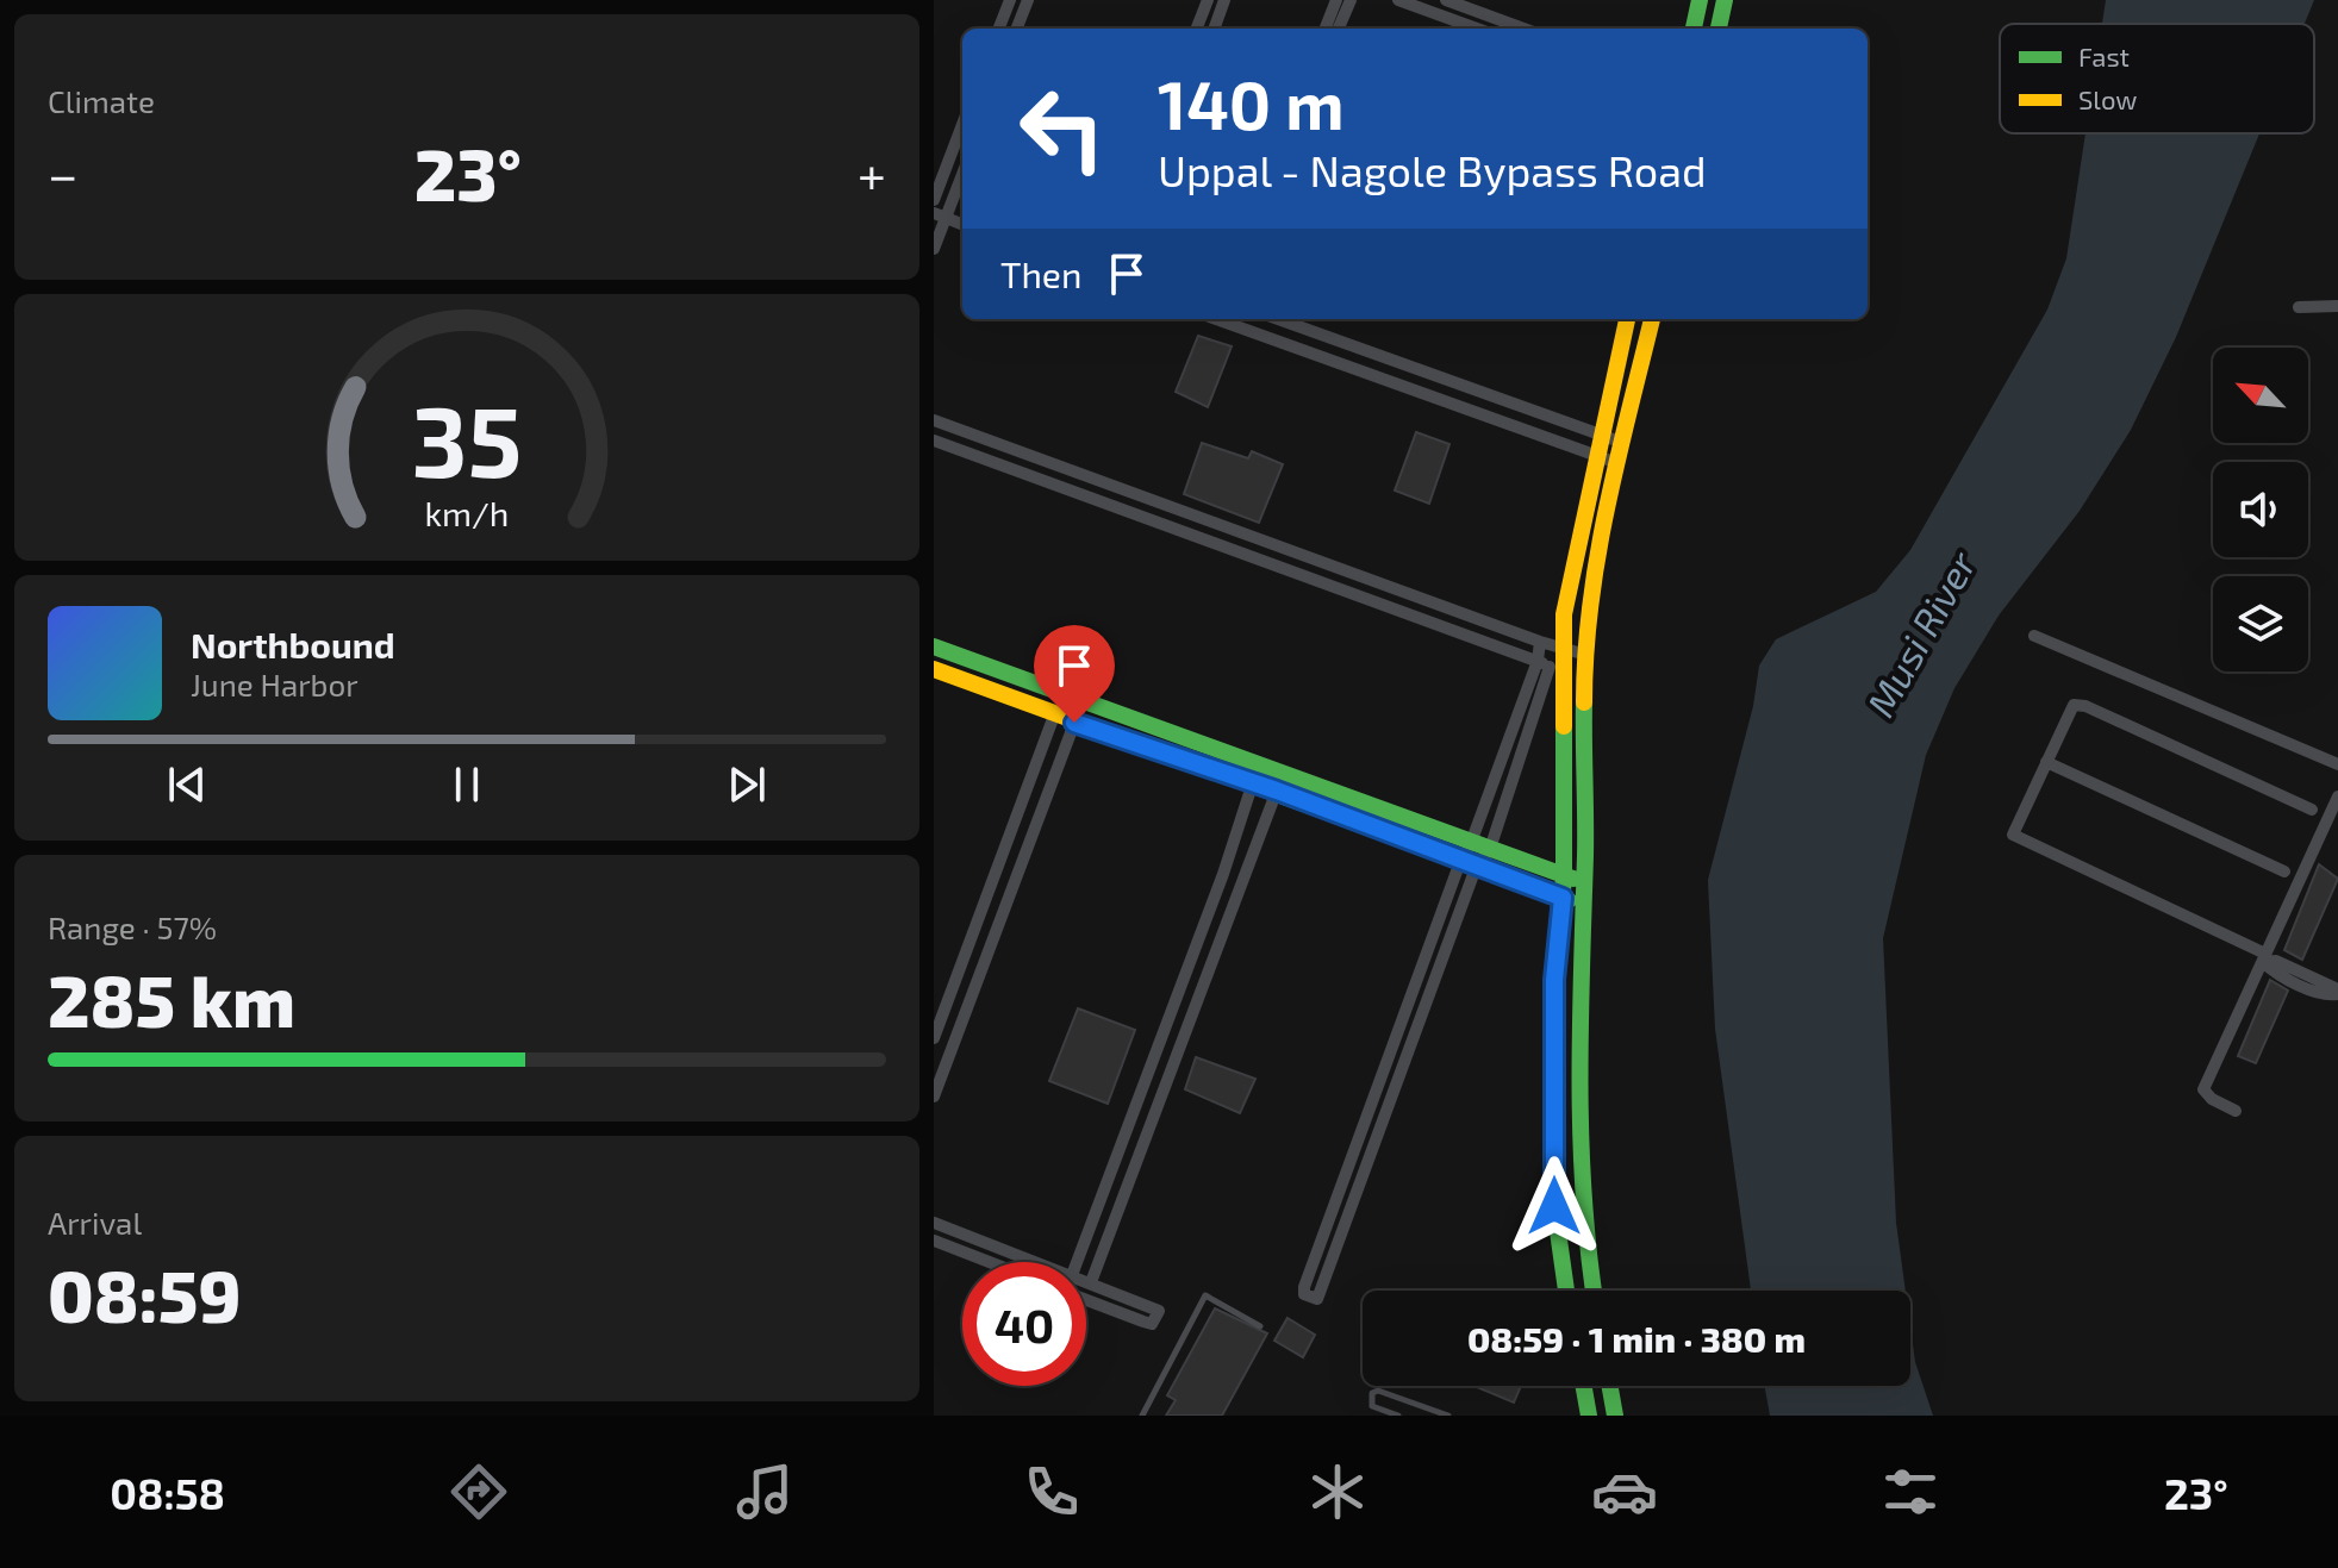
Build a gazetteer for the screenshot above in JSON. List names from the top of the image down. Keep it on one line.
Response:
{"water":["Musi River"],"legend":["Fast","Slow"],"north":"top left","page":{"tile":["Climate",["Range · 57%","285 km"],["Arrival","08:59"]],"turn":["140 m","Uppal - Nagole Bypass Road"],"heat":["−","23°","+"],"then":"Then","song":["Northbound","June Harbor"],"limit":"40","trip":"08:59 · 1 min · 380 m","tabs":["08:58","23°"],"gauge":["35","km/h"]}}
